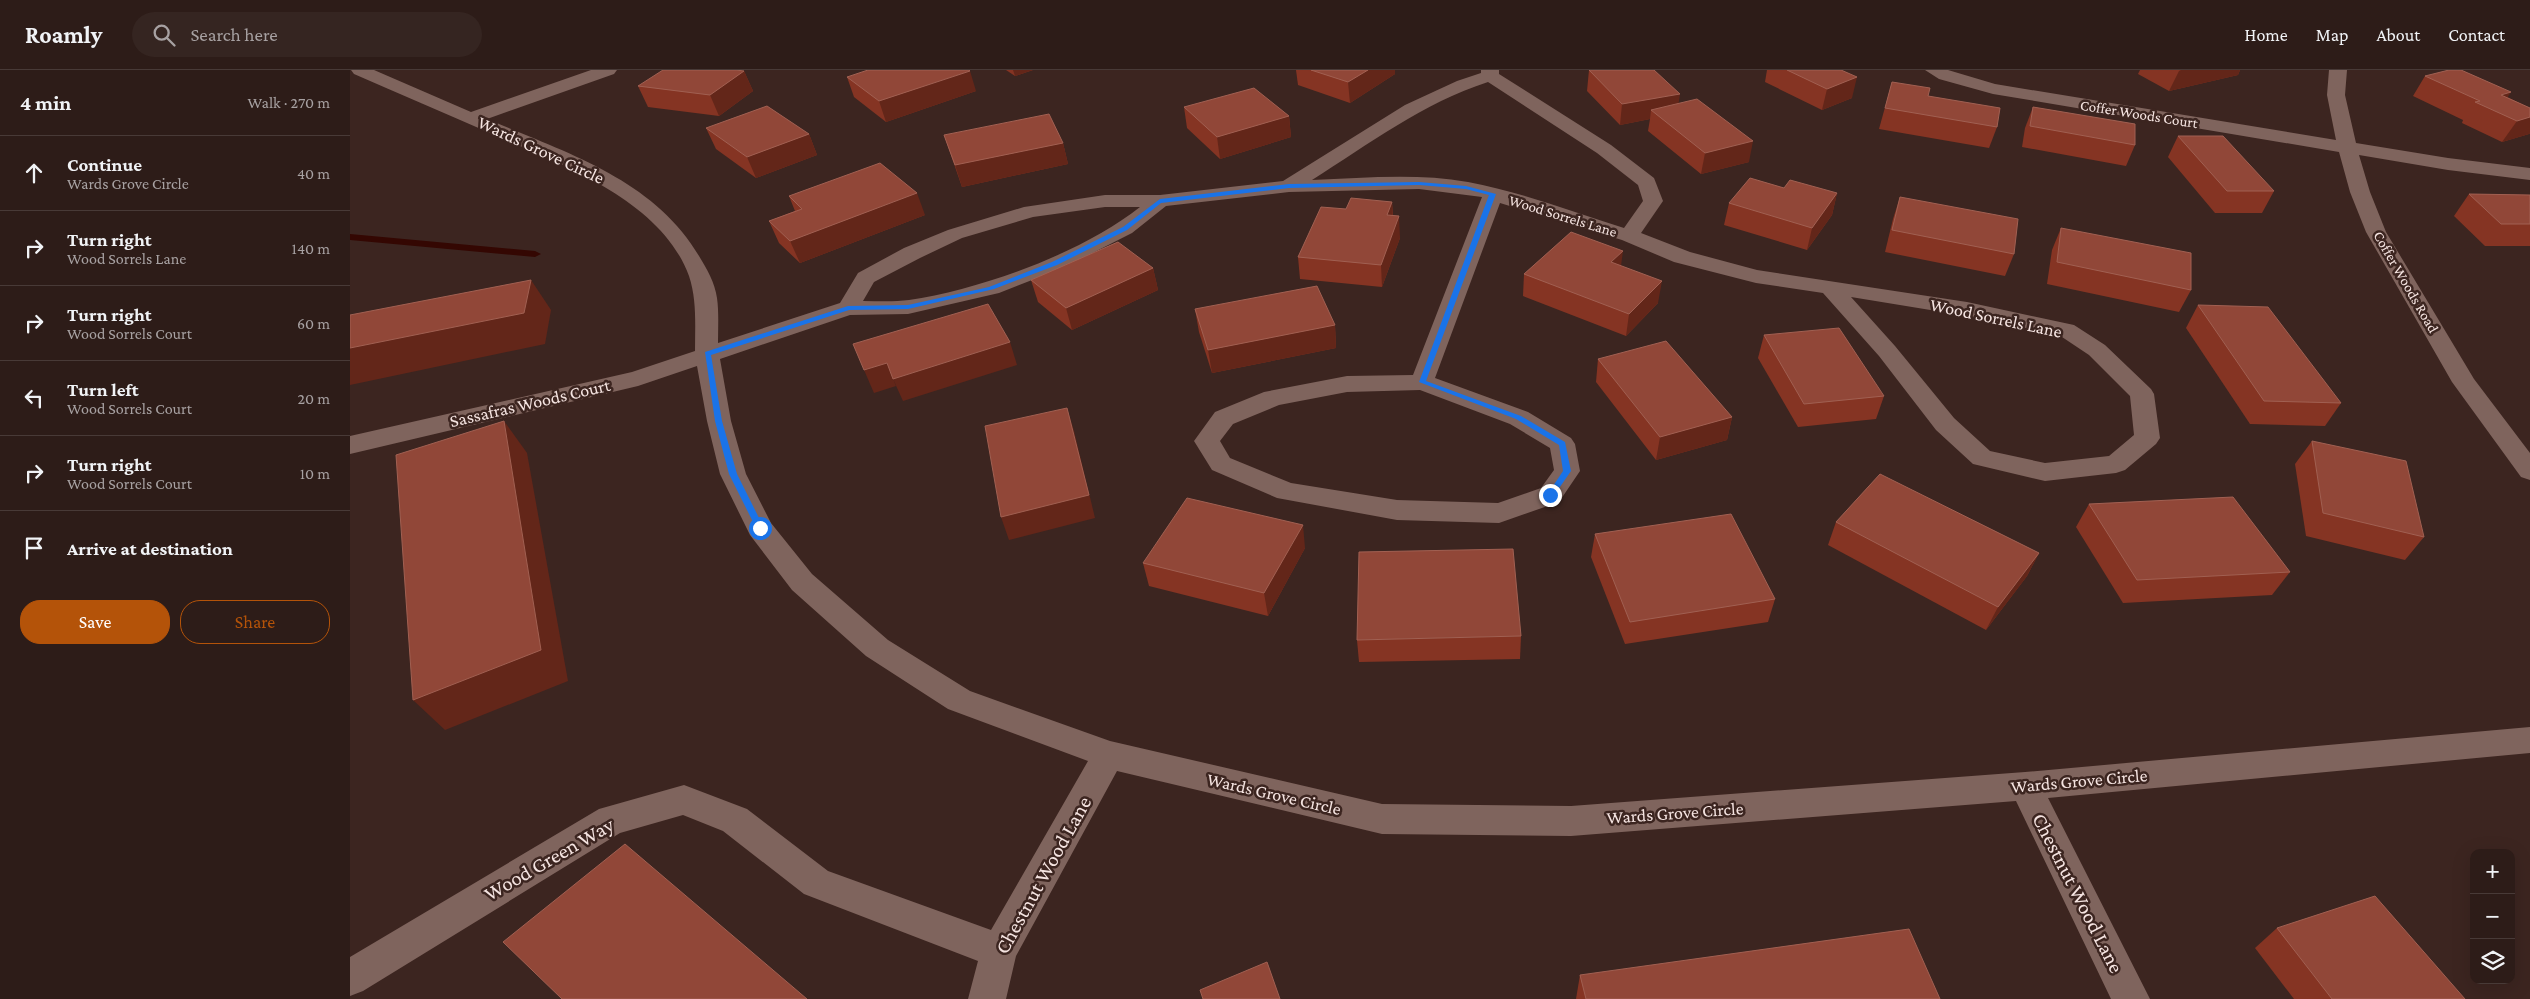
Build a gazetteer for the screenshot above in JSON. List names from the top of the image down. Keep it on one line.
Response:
{"streets":{"street":["Coffer Woods Court","Wards Grove Circle","Wood Sorrels Lane","Coffer Woods Road","Sassafras Woods Court","Wood Green Way","Chestnut Wood Lane"]},"crossings":[["Coffer Woods Court","Coffer Woods Road"],["Wards Grove Circle","Sassafras Woods Court"],["Wards Grove Circle","Chestnut Wood Lane"],["Wood Green Way","Chestnut Wood Lane"]],"page":{"header":"Roamly","search":"Search here","nav":["Home","Map","About","Contact"],"heading":["4 min","Walk · 270 m"],"list":[["Continue","Wards Grove Circle","40 m"],["Turn right","Wood Sorrels Lane","140 m"],["Turn right","Wood Sorrels Court","60 m"],["Turn left","Wood Sorrels Court","20 m"],["Turn right","Wood Sorrels Court","10 m"],"Arrive at destination"],"buttons":["Save","Share"],"map_buttons":["+","−"]}}
